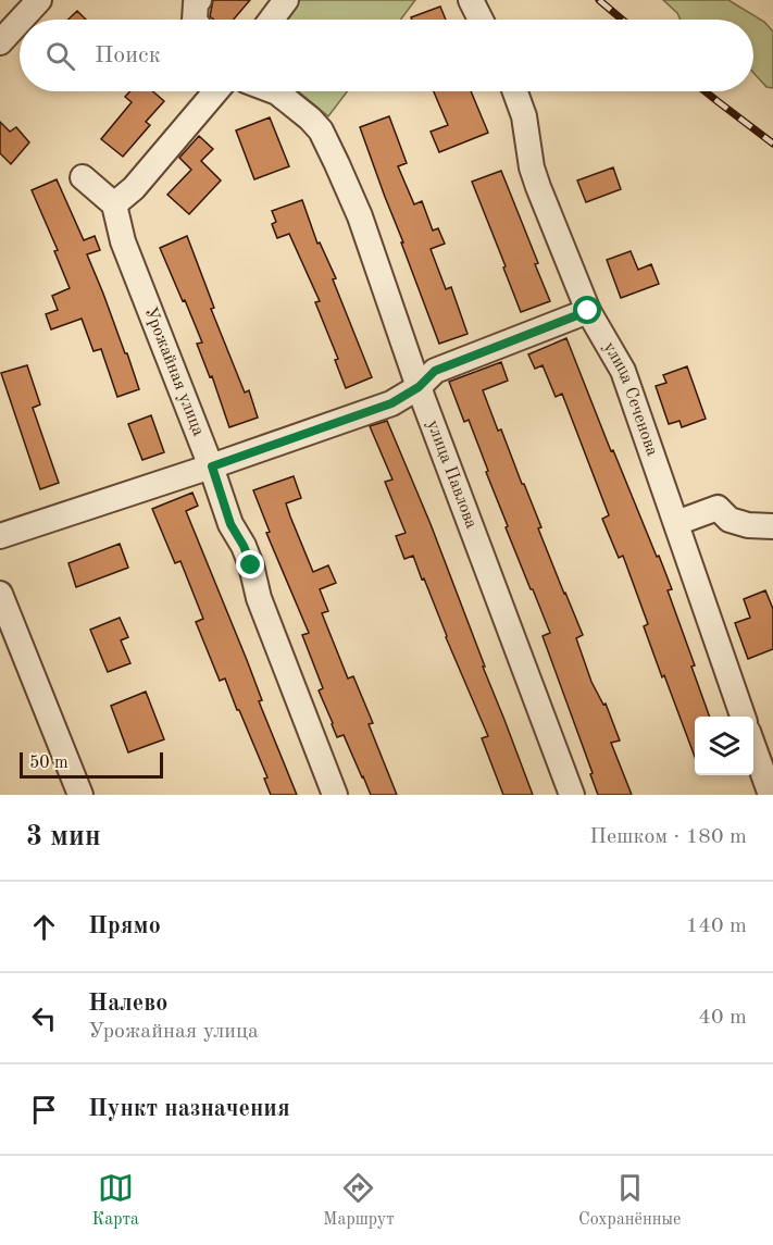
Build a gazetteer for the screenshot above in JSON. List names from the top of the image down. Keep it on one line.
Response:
{"streets":{"street":["Урожайная улица","улица Сеченова","улица Павлова"]},"scale_bar":"50 m","page":{"search":"Поиск","scale":"50 m","heading":["3 мин","Пешком · 180 m"],"list":[["Прямо","140 m"],["Налево","Урожайная улица","40 m"],"Пункт назначения"],"nav":["Карта","Маршрут","Сохранённые"]}}
